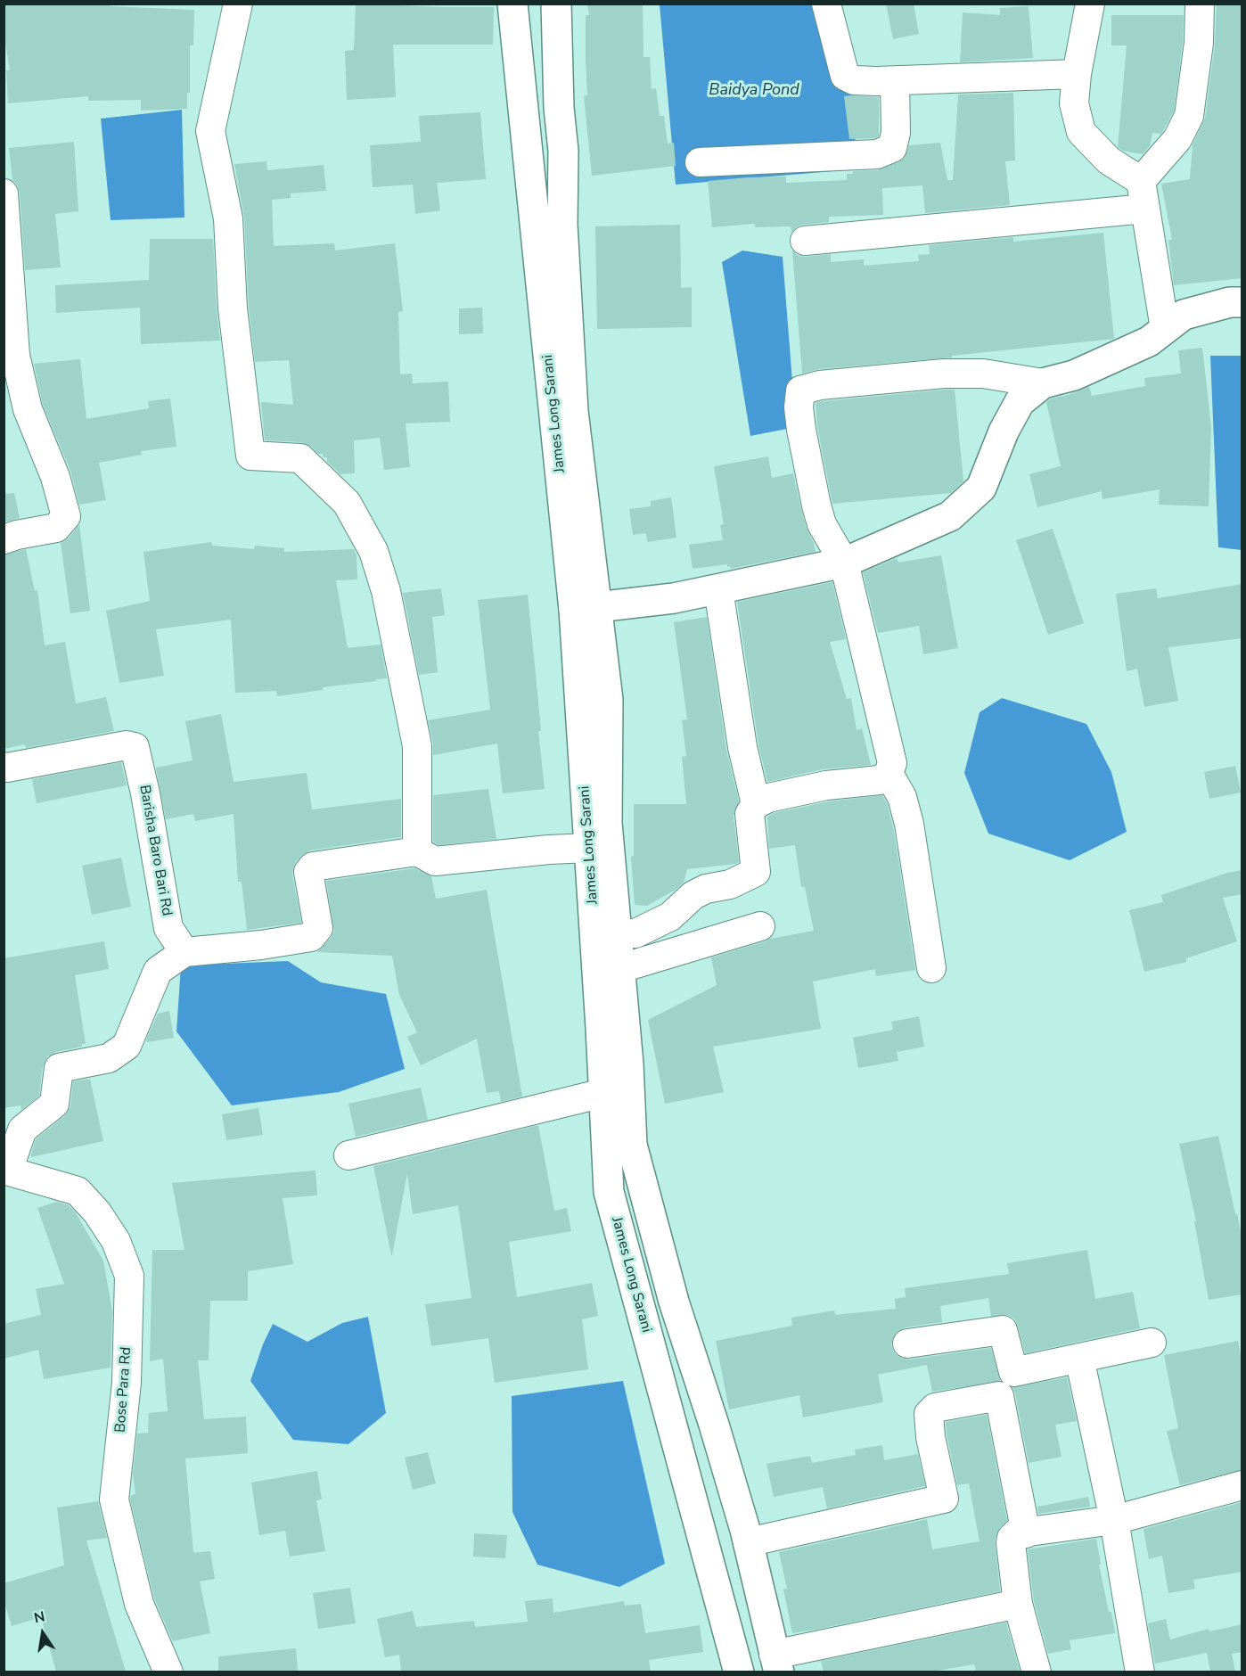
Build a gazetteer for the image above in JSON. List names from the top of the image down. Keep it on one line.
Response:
{"streets":{"main road":["James Long Sarani"],"street":["Barisha Baro Bari Rd","Bose Para Rd"]},"water":["Baidya Pond"],"north":"top"}
